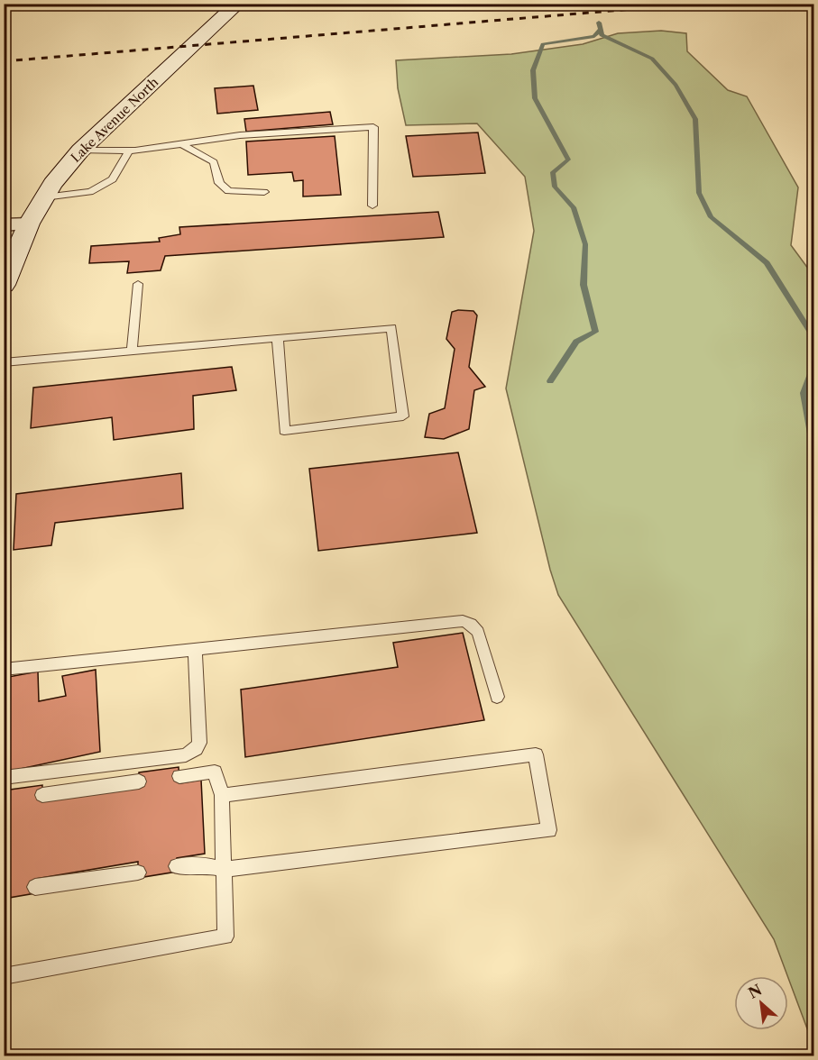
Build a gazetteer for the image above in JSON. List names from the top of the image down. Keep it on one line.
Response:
{"streets":{"street":["Lake Avenue North"]},"north":"top left"}
